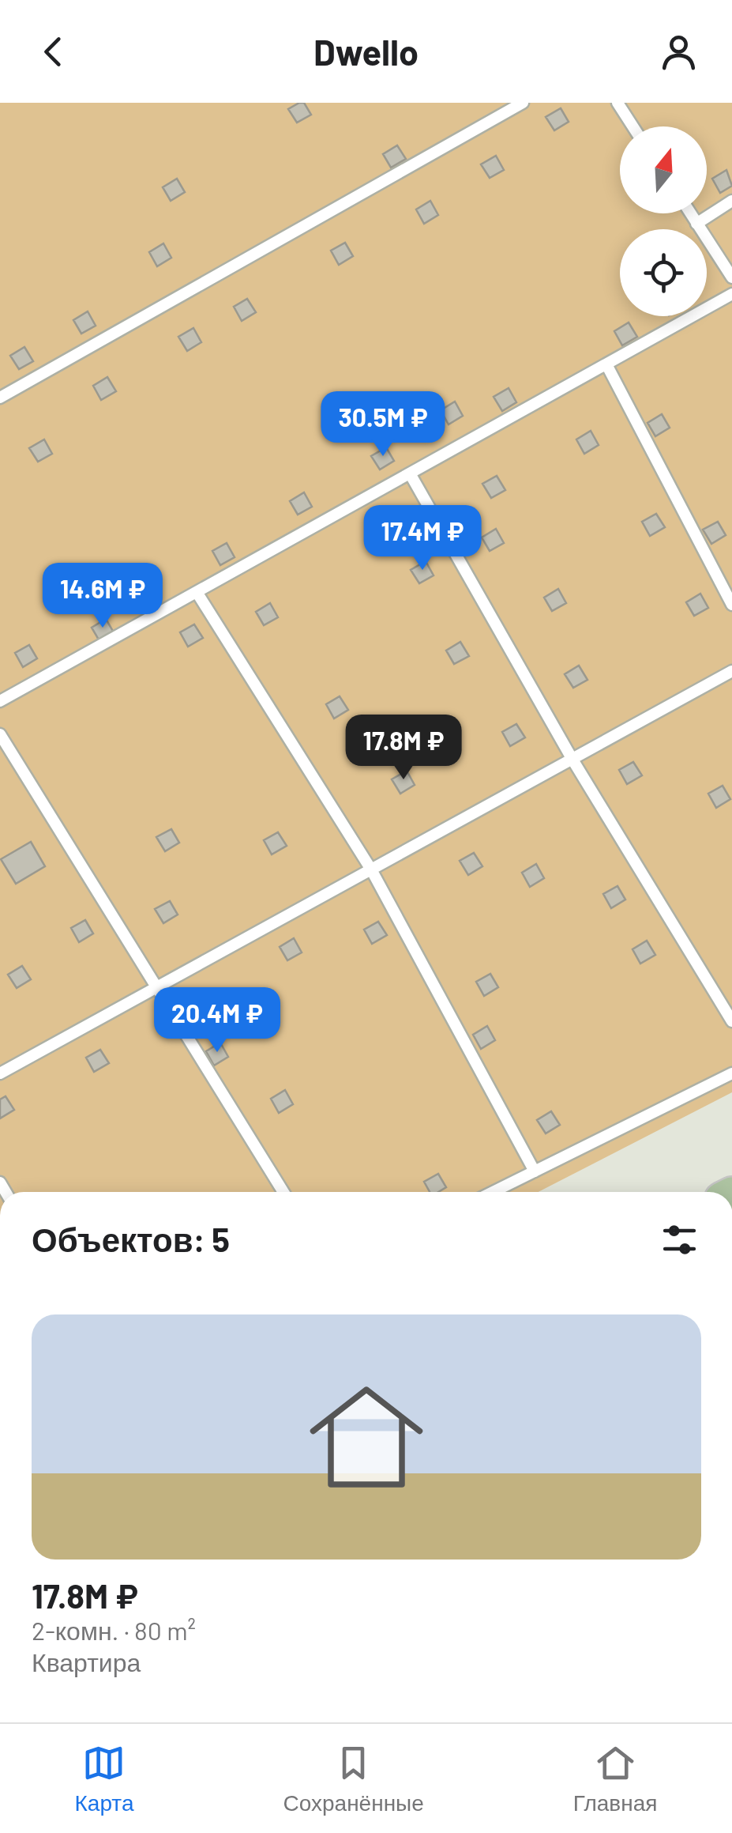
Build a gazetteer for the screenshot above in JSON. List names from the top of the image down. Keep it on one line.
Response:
{"north":"top","page":{"header":"Dwello","price":["30.5M ₽","17.4M ₽","14.6M ₽","17.8M ₽","20.4M ₽"],"heading":"Объектов: 5","list":[{"name":"17.8M ₽","note":"2-комн. · 80 m² · Квартира"}],"tabs":["Карта","Сохранённые","Главная"]}}
